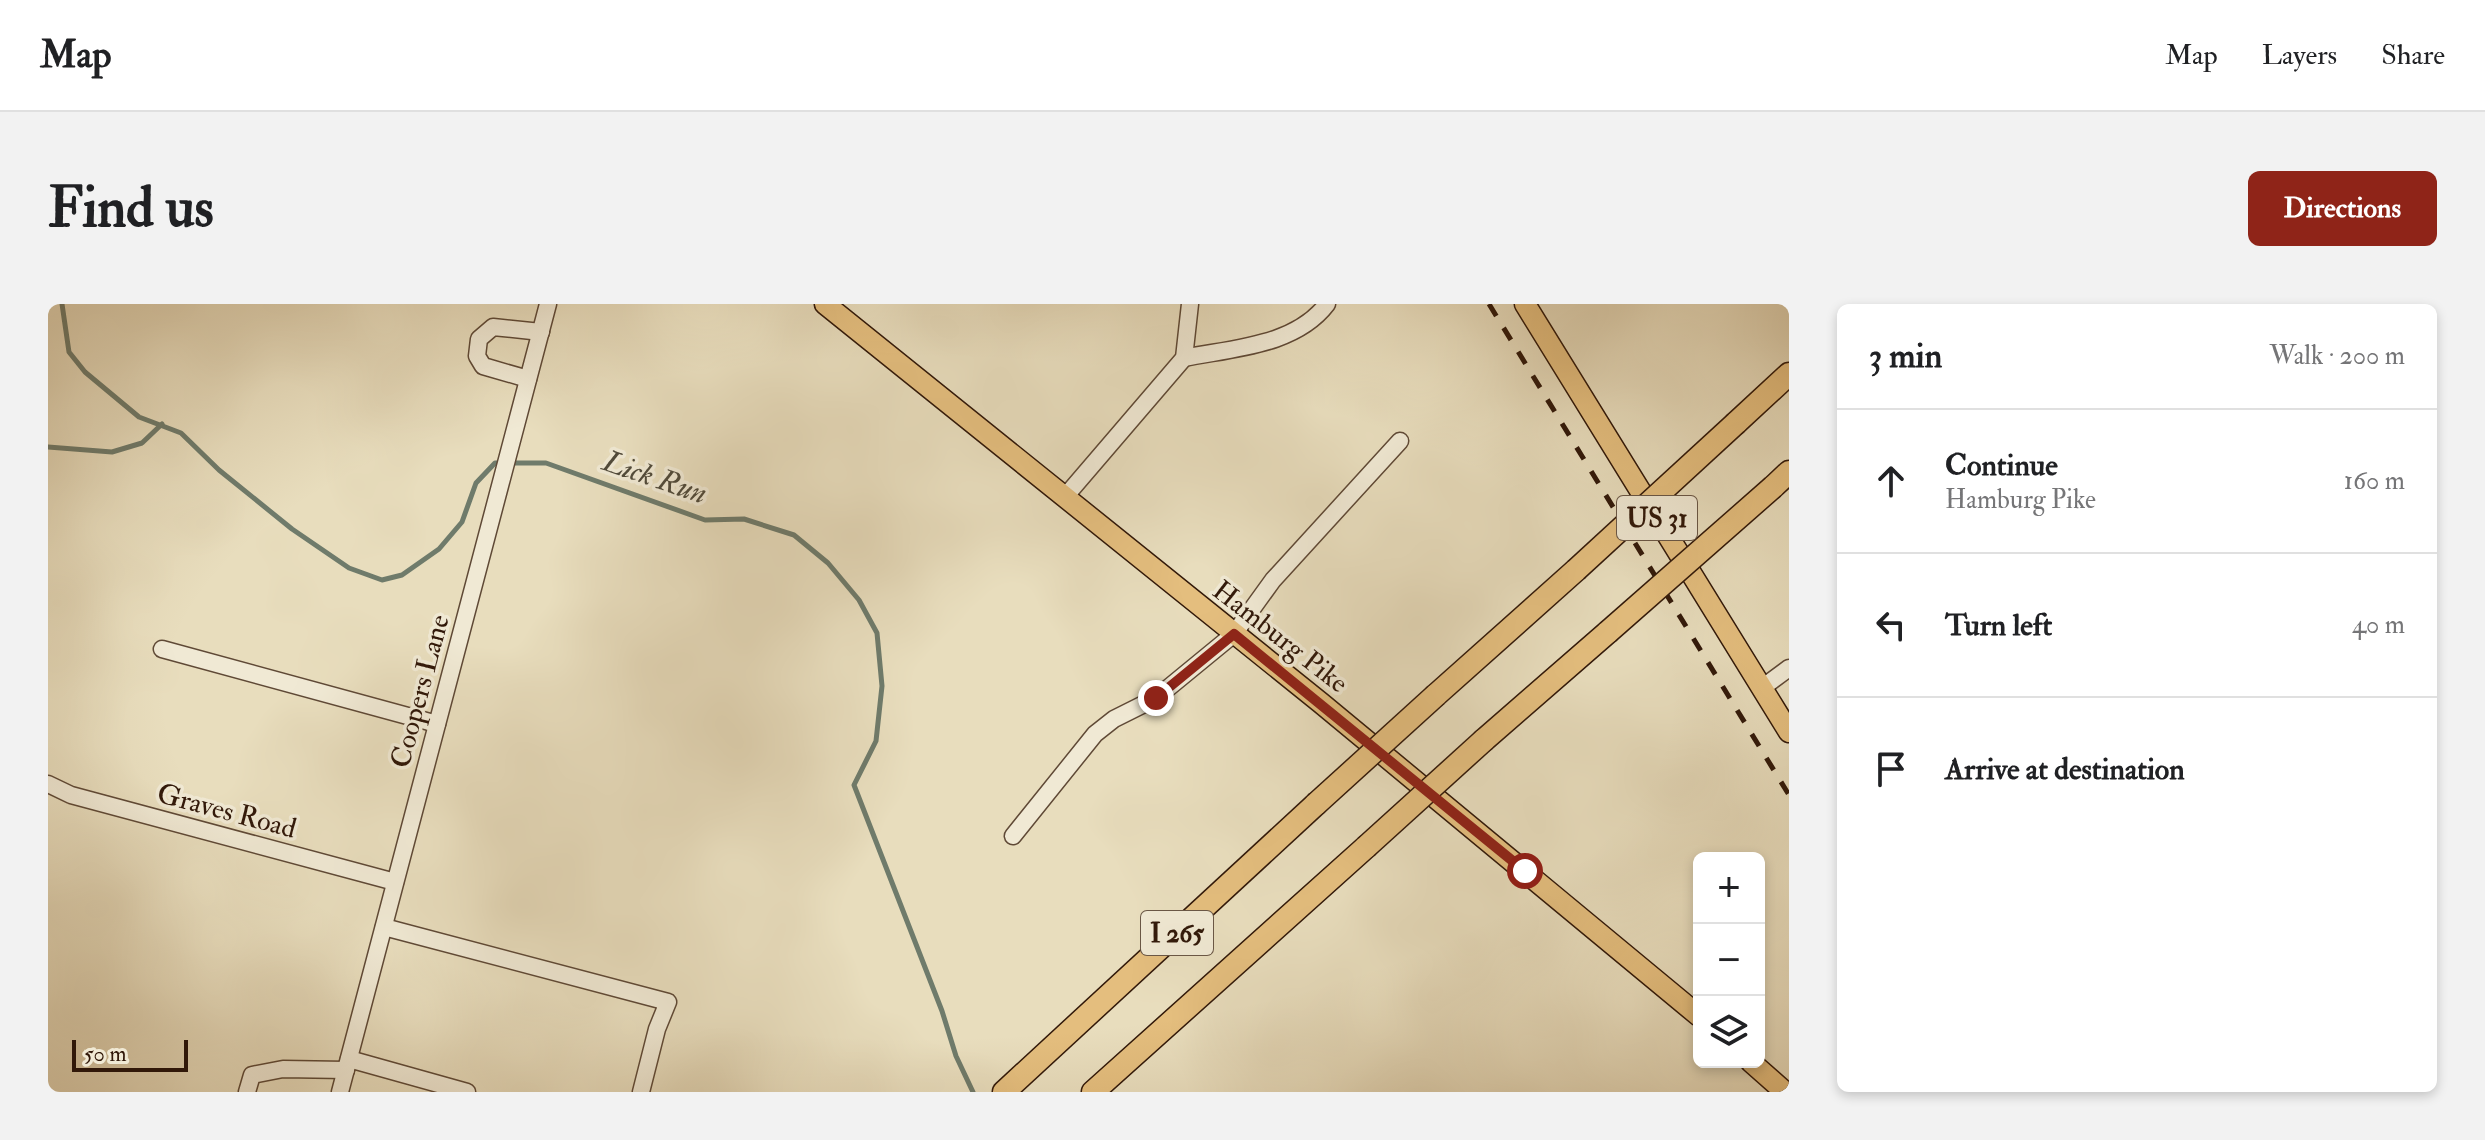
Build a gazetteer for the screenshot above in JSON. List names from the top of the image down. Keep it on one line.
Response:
{"streets":{"highway":["I 265"],"main road":["US 31","Hamburg Pike"],"street":["Coopers Lane","Graves Road"]},"crossings":[["Coopers Lane","Graves Road"]],"water":["Lick Run"],"scale_bar":"50 m","page":{"header":"Map","nav":["Map","Layers","Share"],"buttons":"Directions","title":"Find us","heading":["3 min","Walk · 200 m"],"list":[["Continue","Hamburg Pike","160 m"],["Turn left","40 m"],"Arrive at destination"],"map_buttons":["+","−"],"scale":"50 m"}}
